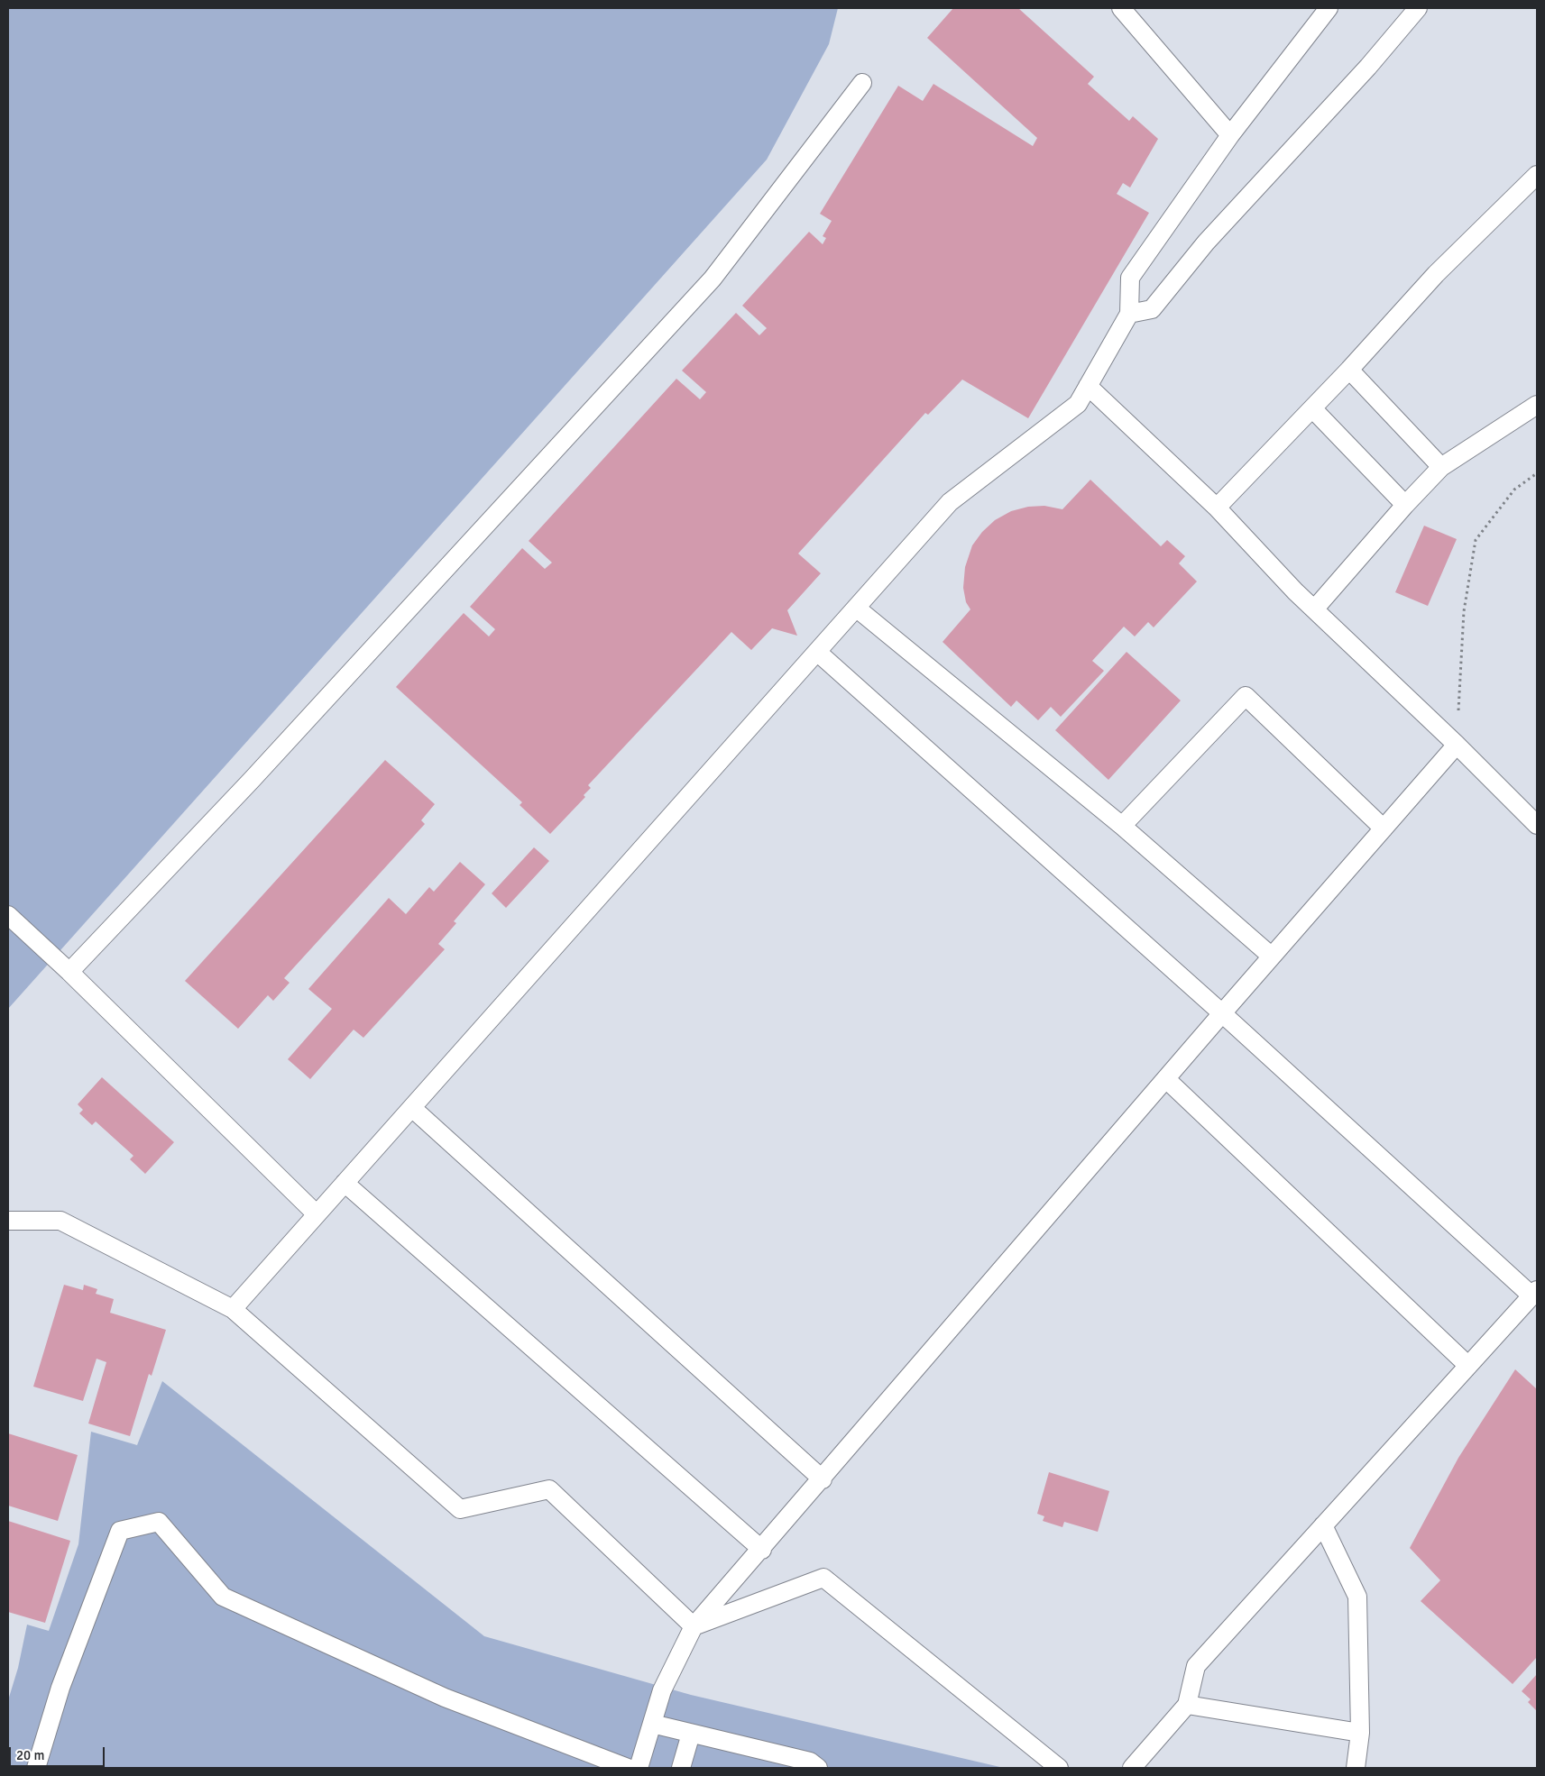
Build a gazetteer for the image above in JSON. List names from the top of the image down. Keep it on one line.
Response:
{"scale_bar":"20 m"}
